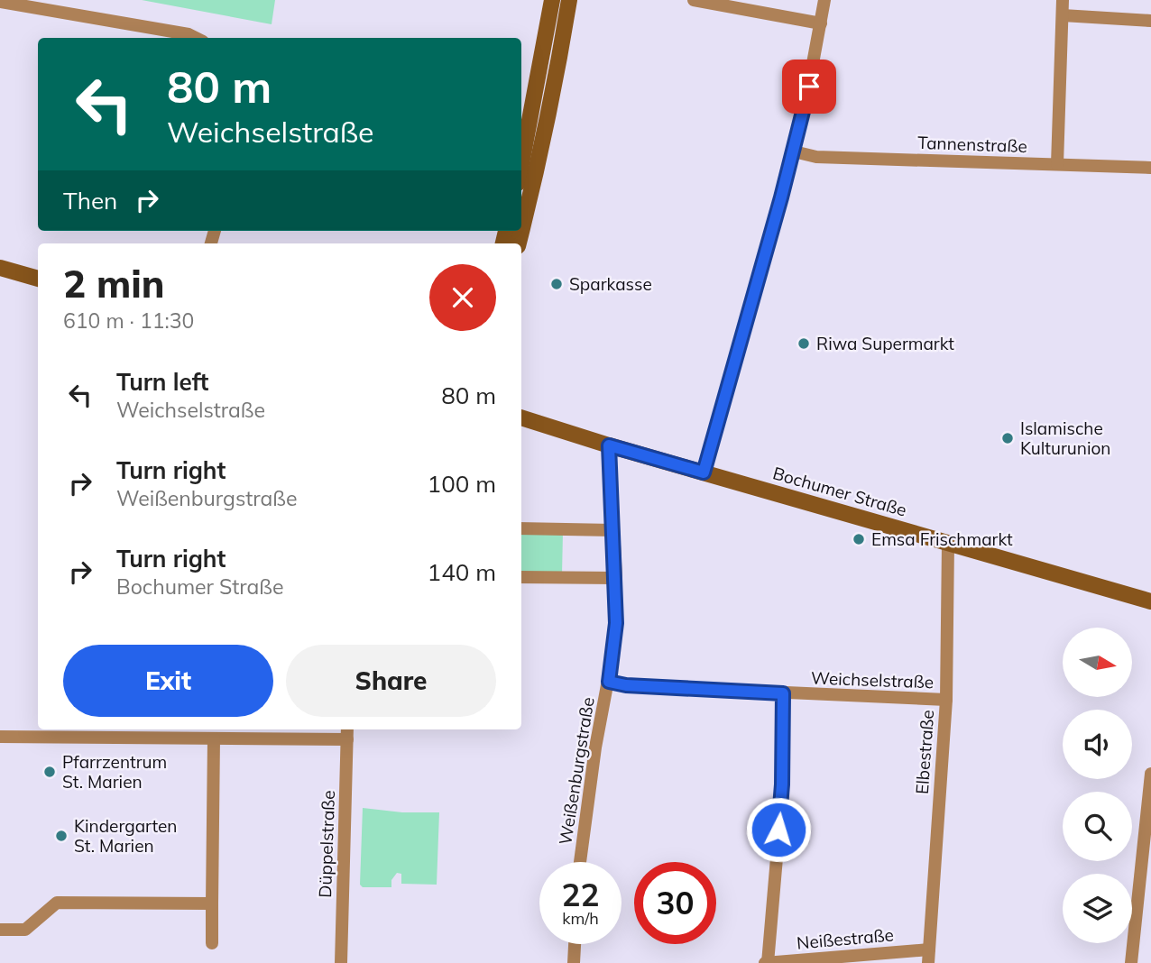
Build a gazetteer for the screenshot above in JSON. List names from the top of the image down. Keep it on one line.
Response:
{"streets":{"main road":["Bochumer Straße"],"street":["Tannenstraße","Weichselstraße","Elbestraße","Weißenburgstraße","Düppelstraße","Neißestraße"]},"crossings":[["Bochumer Straße","Elbestraße"],["Bochumer Straße","Weißenburgstraße"],["Weichselstraße","Elbestraße"],["Weichselstraße","Weißenburgstraße"],["Elbestraße","Neißestraße"]],"places":["Sparkasse","Riwa Supermarkt","Islamische Kulturunion","Emsa Frischmarkt","Pfarrzentrum St. Marien","Kindergarten St. Marien"],"north":"right","page":{"turn":["80 m","Weichselstraße"],"then":"Then","heading":["2 min","610 m · 11:30"],"list":[{"name":"Turn left","note":"Weichselstraße","value":"80 m"},{"name":"Turn right","note":"Weißenburgstraße","value":"100 m"},{"name":"Turn right","note":"Bochumer Straße","value":"140 m"}],"buttons":["Exit","Share"],"speed":"22 km/h","limit":"30"}}
